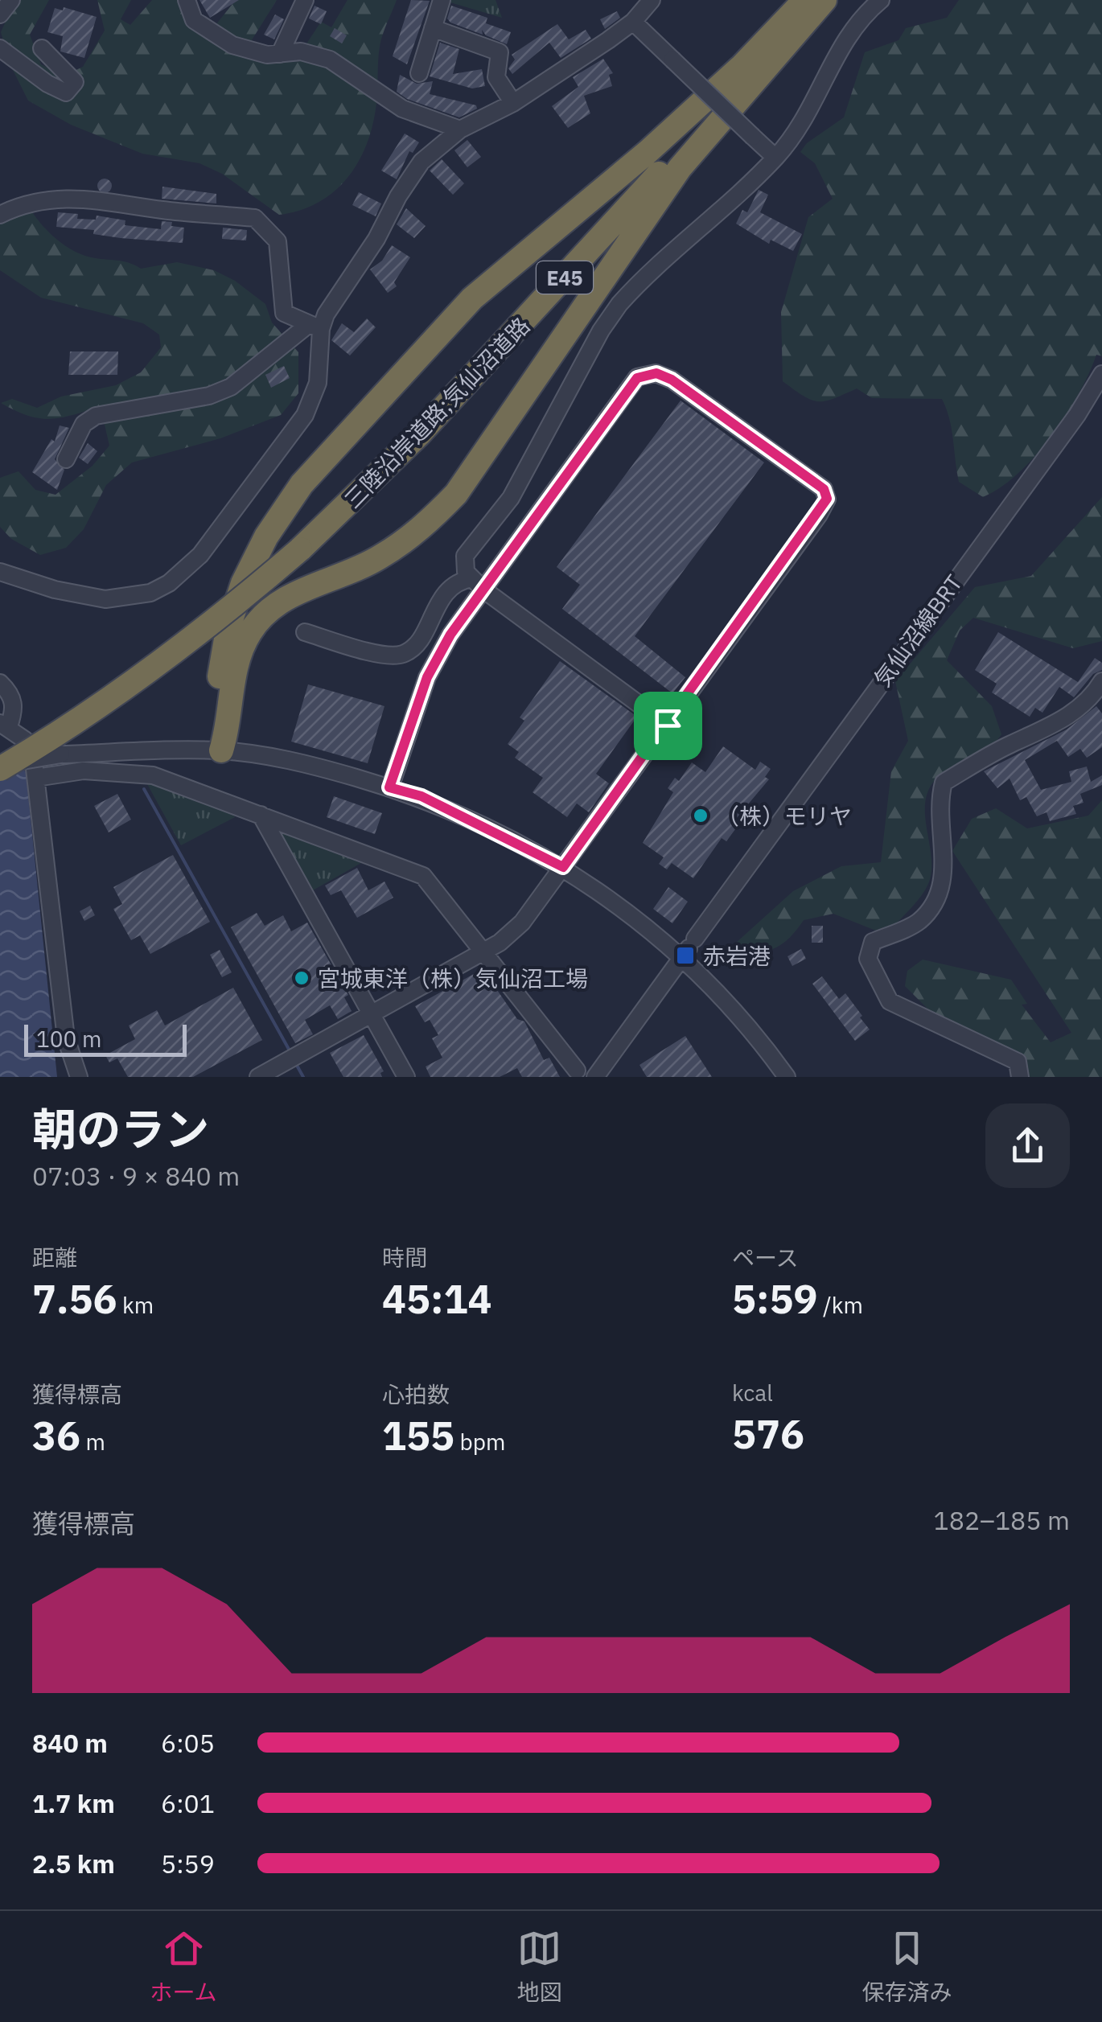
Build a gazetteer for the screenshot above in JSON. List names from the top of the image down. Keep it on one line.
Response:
{"streets":{"highway":["E45","三陸沿岸道路;気仙沼道路"],"street":["気仙沼線BRT"]},"places":{"other":["（株）モリヤ","宮城東洋（株）気仙沼工場"],"transit":["赤岩港"]},"scale_bar":"100 m","page":{"scale":"100 m","heading":["朝のラン","07:03 · 9 × 840 m"],"stats":[["距離","7.56 km"],["時間","45:14"],["ペース","5:59 /km"],["獲得標高","36 m"],["心拍数","155 bpm"],["kcal","576"]],"chart":["獲得標高","182–185 m"],"list":[{"name":"840 m","note":"6:05"},{"name":"1.7 km","note":"6:01"},{"name":"2.5 km","note":"5:59"}],"tabs":["ホーム","地図","保存済み"]}}
